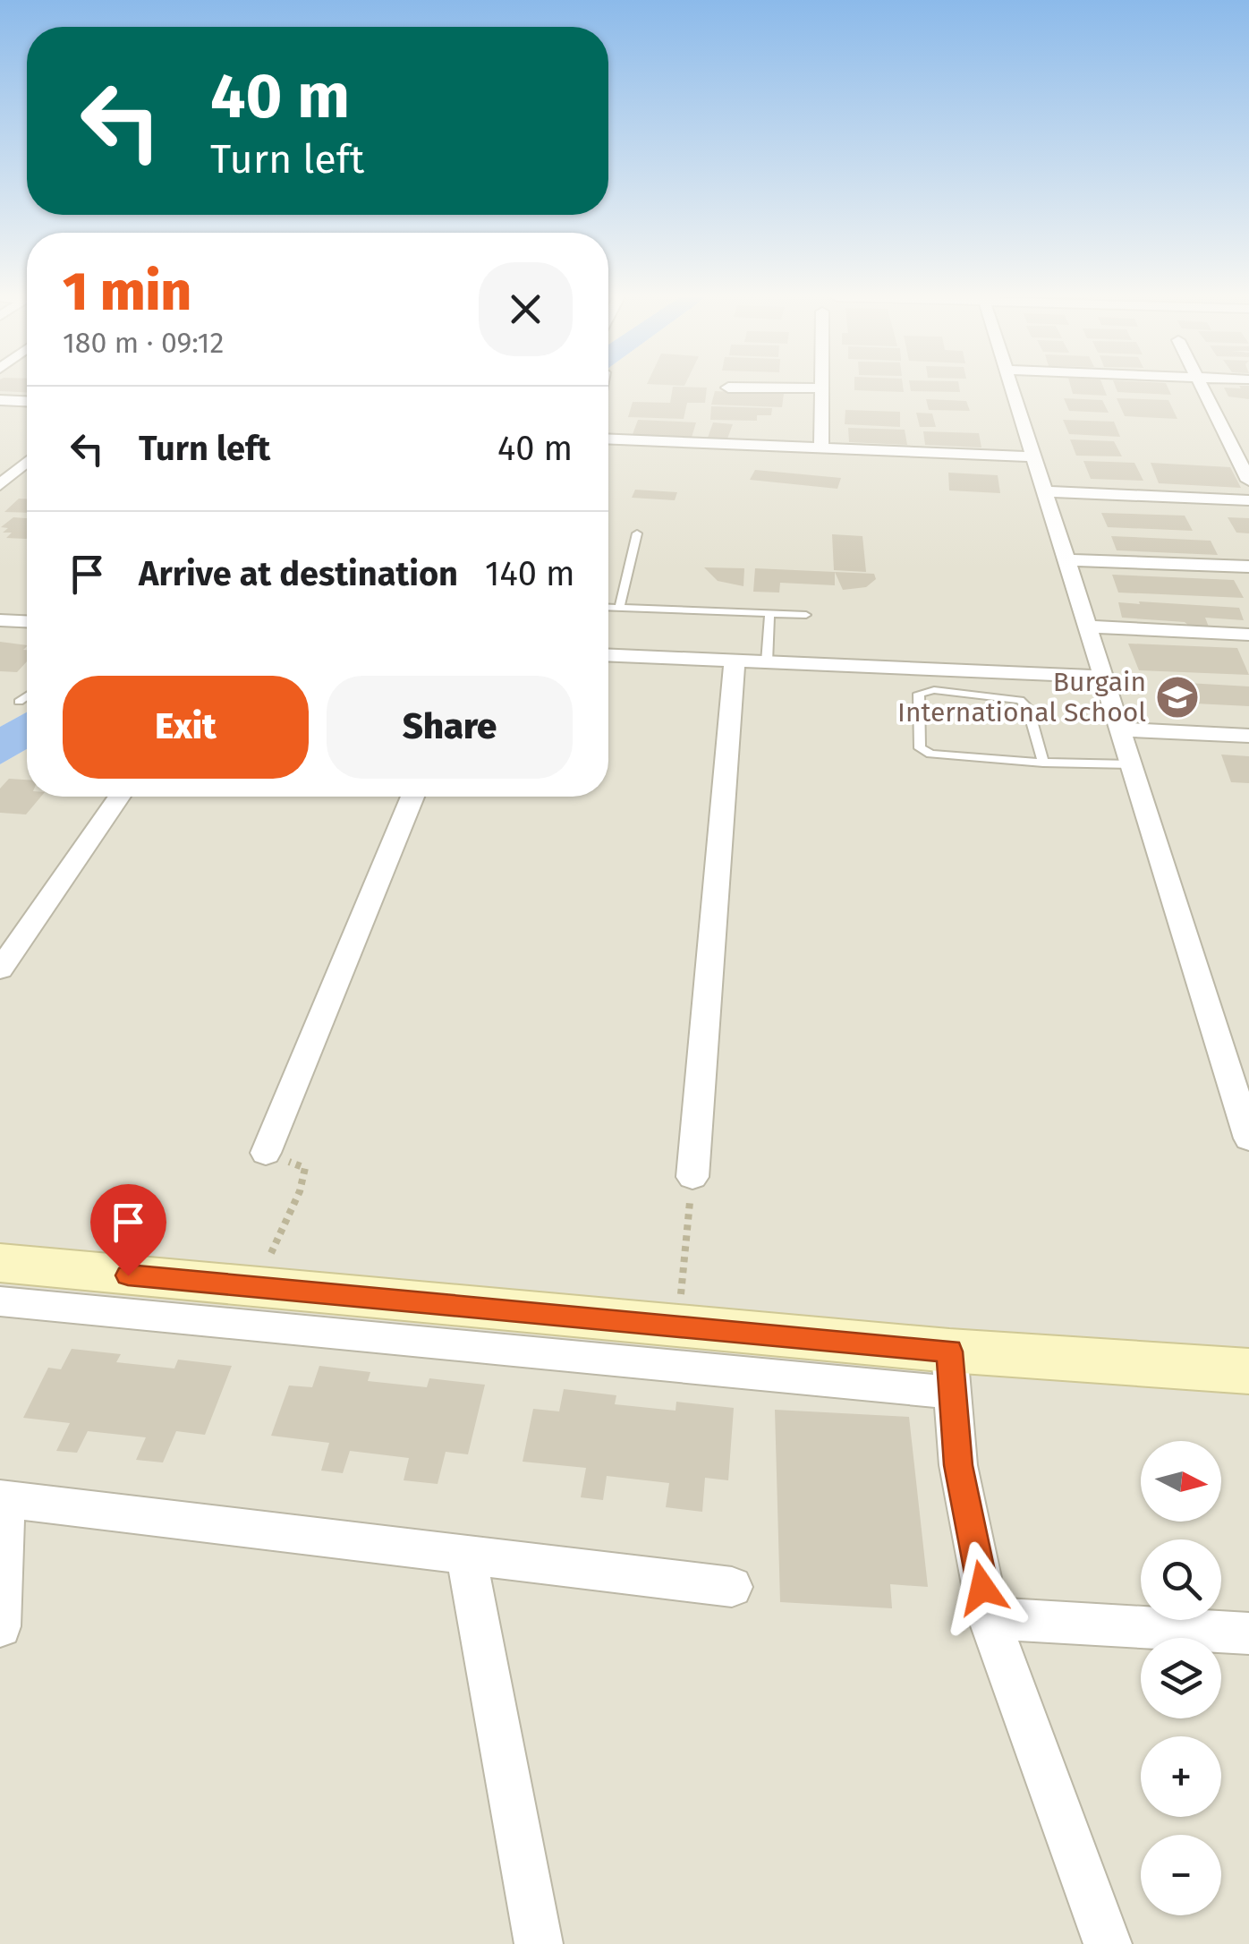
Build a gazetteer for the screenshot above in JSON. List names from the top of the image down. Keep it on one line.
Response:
{"places":{"school or university":["Burgain International School"]},"north":"right","page":{"turn":["40 m","Turn left"],"heading":["1 min","180 m · 09:12"],"list":[{"name":"Turn left","value":"40 m"},{"name":"Arrive at destination","value":"140 m"}],"buttons":["Exit","Share"],"map_buttons":["+","−"]}}
